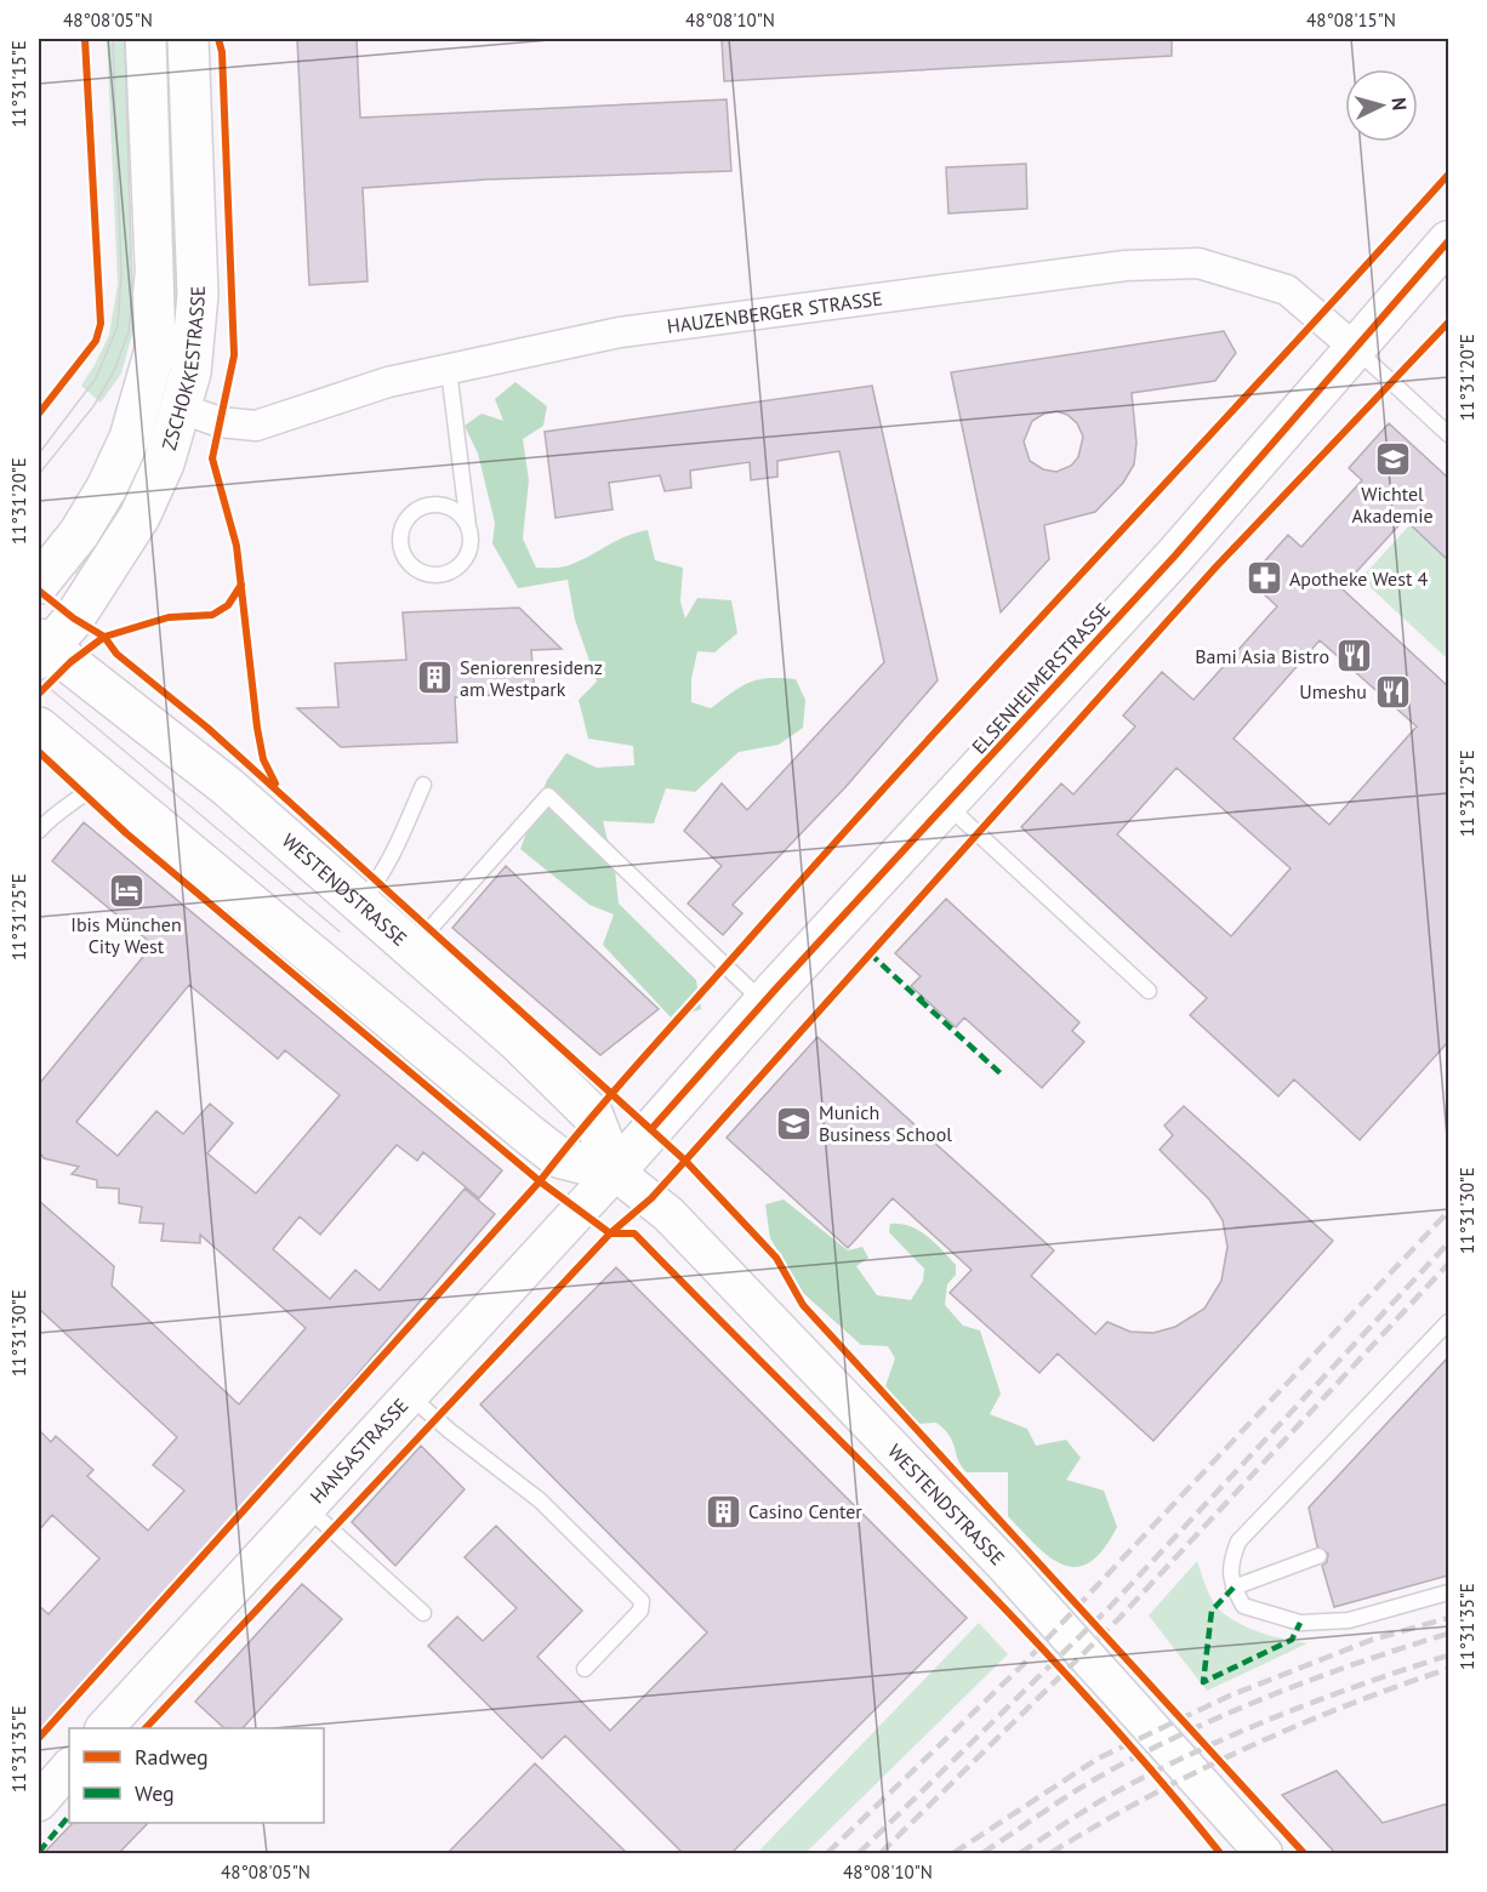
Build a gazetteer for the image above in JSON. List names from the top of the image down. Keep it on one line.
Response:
{"streets":{"main road":["ZSCHOKKESTRASSE","ELSENHEIMERSTRASSE","WESTENDSTRASSE"],"street":["HAUZENBERGER STRASSE","HANSASTRASSE"]},"crossings":[["HAUZENBERGER STRASSE","ZSCHOKKESTRASSE"],["HAUZENBERGER STRASSE","ELSENHEIMERSTRASSE"],["ZSCHOKKESTRASSE","WESTENDSTRASSE"],["ELSENHEIMERSTRASSE","WESTENDSTRASSE"],["ELSENHEIMERSTRASSE","HANSASTRASSE"],["WESTENDSTRASSE","HANSASTRASSE"]],"places":{"school or university":["Wichtel Akademie","Munich Business School"],"pharmacy":["Apotheke West 4"],"restaurant":["Bami Asia Bistro","Umeshu"],"building":["Seniorenresidenz am Westpark","Casino Center"],"hotel":["Ibis München City West"]},"legend":["Radweg","Weg"],"north":"right","coordinates":["48°08'05\"N","48°08'10\"N","48°08'15\"N","11°31'15\"E","11°31'20\"E","11°31'25\"E","11°31'30\"E","11°31'35\"E"]}
